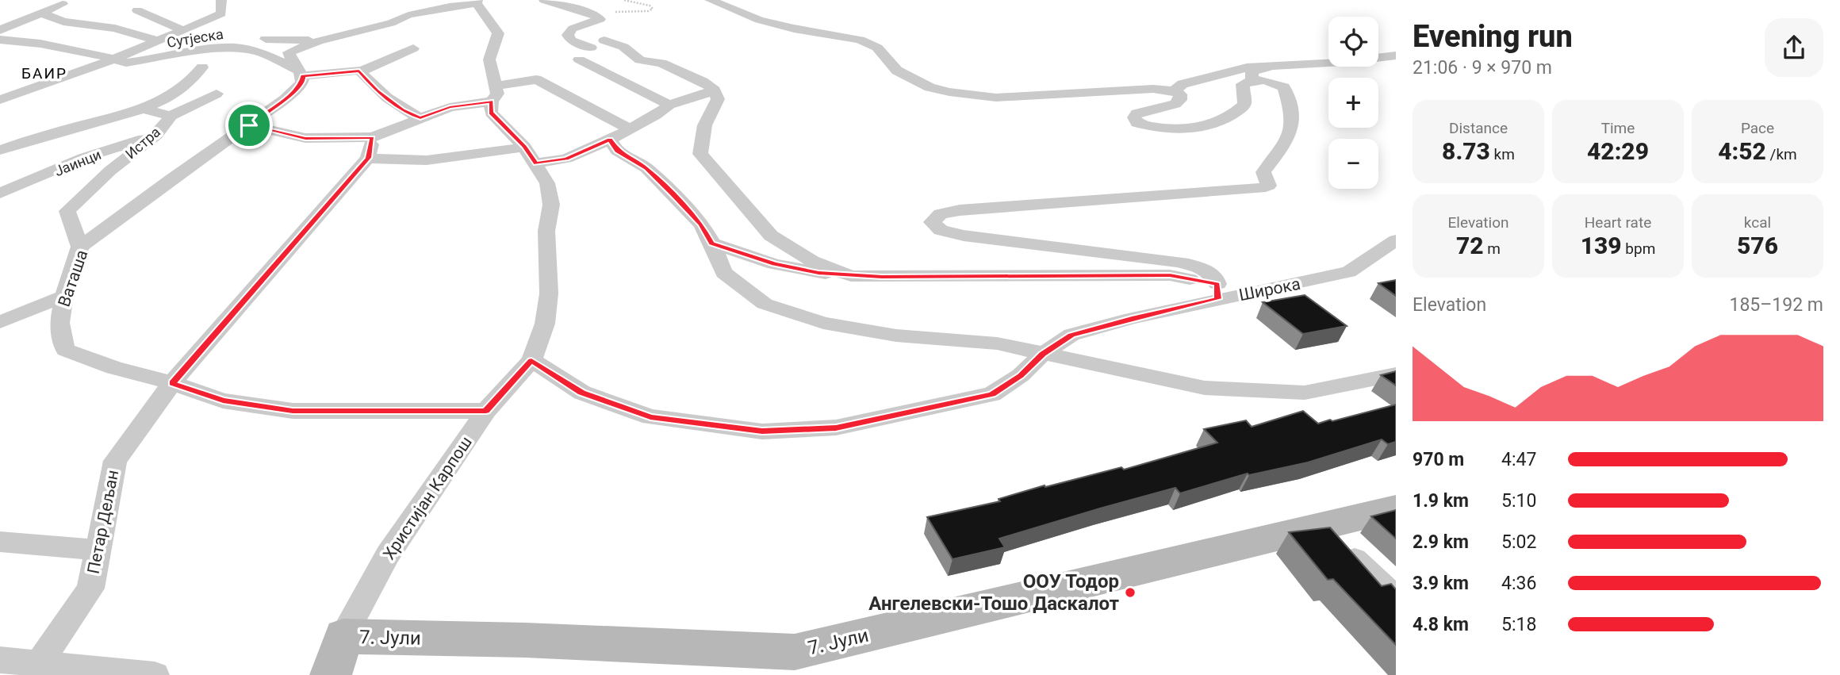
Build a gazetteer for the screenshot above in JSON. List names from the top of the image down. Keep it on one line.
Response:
{"streets":{"street":["Сутјеска","Истра","Јаинци","Ваташа","Широка","Христијан Карпош","Петар Дељан","7. Јули"]},"crossings":[["Сутјеска","Ваташа"],["Истра","Јаинци"],["Истра","Ваташа"],["Ваташа","Христијан Карпош"],["Ваташа","Петар Дељан"],["Широка","Христијан Карпош"],["Христијан Карпош","7. Јули"]],"districts":["БАИР"],"places":["ООУ Тодор Ангелевски-Тошо Даскалот"],"page":{"heading":["Evening run","21:06 · 9 × 970 m"],"map_buttons":["+","−"],"stats":[["Distance","8.73 km"],["Time","42:29"],["Pace","4:52 /km"],["Elevation","72 m"],["Heart rate","139 bpm"],["kcal","576"]],"chart":["Elevation","185–192 m"],"list":[{"name":"970 m","note":"4:47"},{"name":"1.9 km","note":"5:10"},{"name":"2.9 km","note":"5:02"},{"name":"3.9 km","note":"4:36"},{"name":"4.8 km","note":"5:18"}]}}
